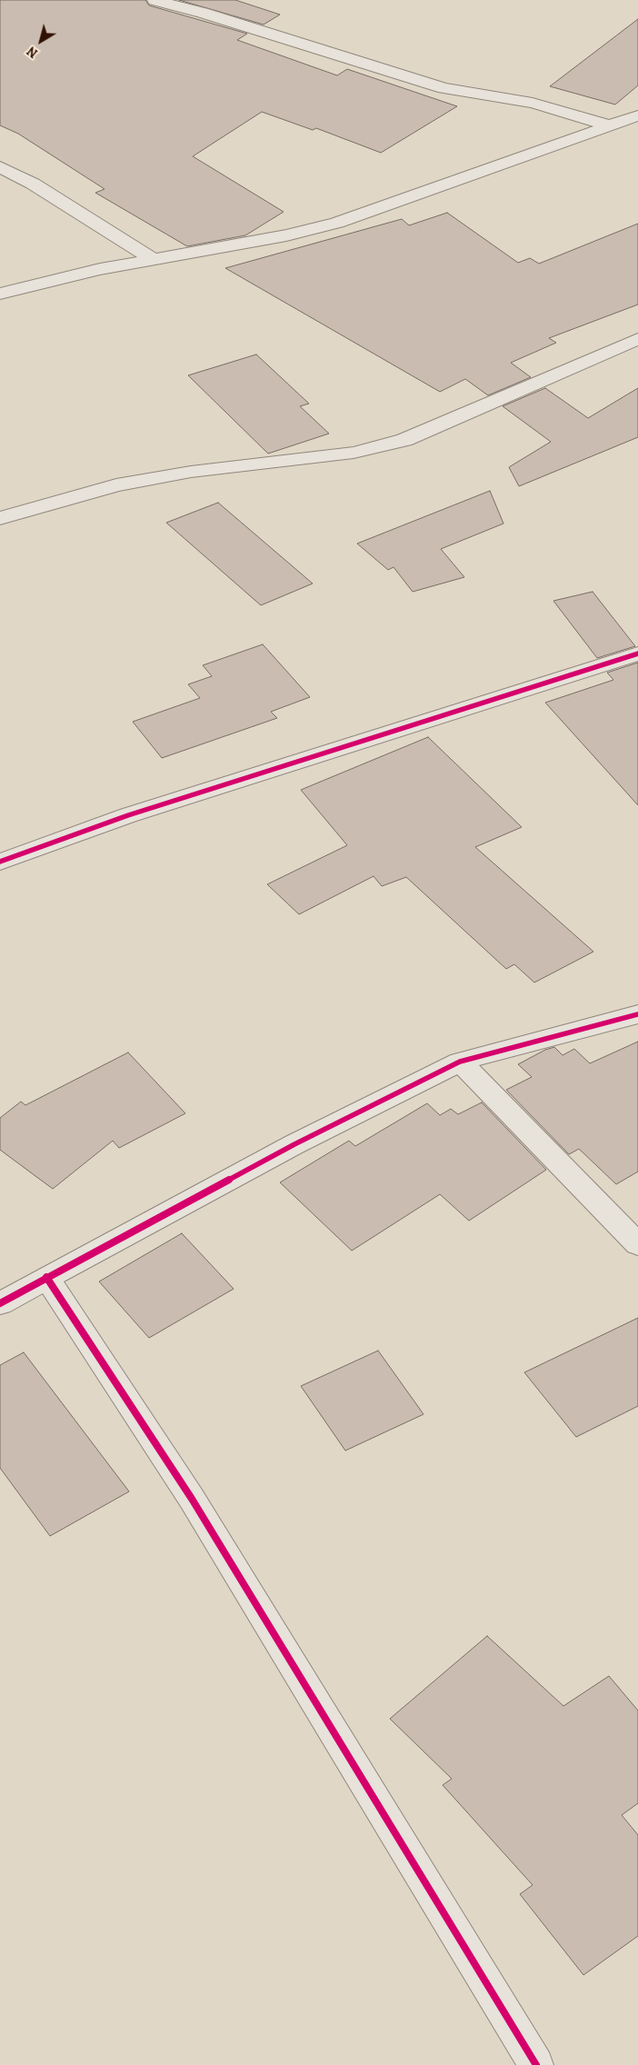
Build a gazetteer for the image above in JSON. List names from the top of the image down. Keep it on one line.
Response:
{"north":"bottom left"}
